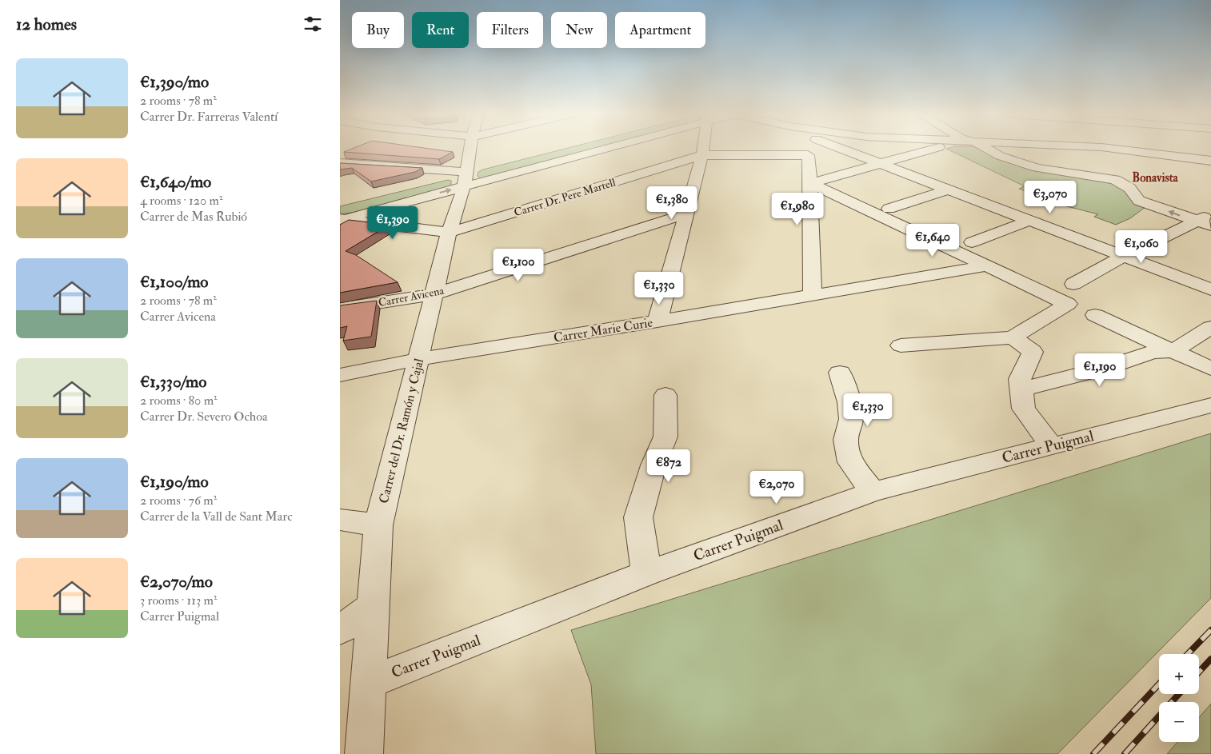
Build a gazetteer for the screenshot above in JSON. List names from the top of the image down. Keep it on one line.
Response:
{"streets":{"street":["Carrer Dr. Pere Martell","Carrer Avicena","Carrer Marie Curie","Carrer del Dr. Ramón y Cajal","Carrer Puigmal"]},"crossings":[["Carrer Dr. Pere Martell","Carrer del Dr. Ramón y Cajal"],["Carrer Avicena","Carrer del Dr. Ramón y Cajal"],["Carrer Marie Curie","Carrer del Dr. Ramón y Cajal"],["Carrer del Dr. Ramón y Cajal","Carrer Puigmal"]],"districts":["Bonavista"],"page":{"heading":"12 homes","chip":["Buy","Rent","Filters","New","Apartment"],"list":[{"name":"€1,390/mo","note":"2 rooms · 78 m² · Carrer Dr. Farreras Valentí"},{"name":"€1,640/mo","note":"4 rooms · 120 m² · Carrer de Mas Rubió"},{"name":"€1,100/mo","note":"2 rooms · 78 m² · Carrer Avicena"},{"name":"€1,330/mo","note":"2 rooms · 80 m² · Carrer Dr. Severo Ochoa"},{"name":"€1,190/mo","note":"2 rooms · 76 m² · Carrer de la Vall de Sant Marc"},{"name":"€2,070/mo","note":"3 rooms · 113 m² · Carrer Puigmal"}],"price":["€3,070","€1,380","€1,980","€1,390","€1,640","€1,060","€1,100","€1,330","€1,190","€1,330","€872","€2,070"],"map_buttons":["+","−"]}}
